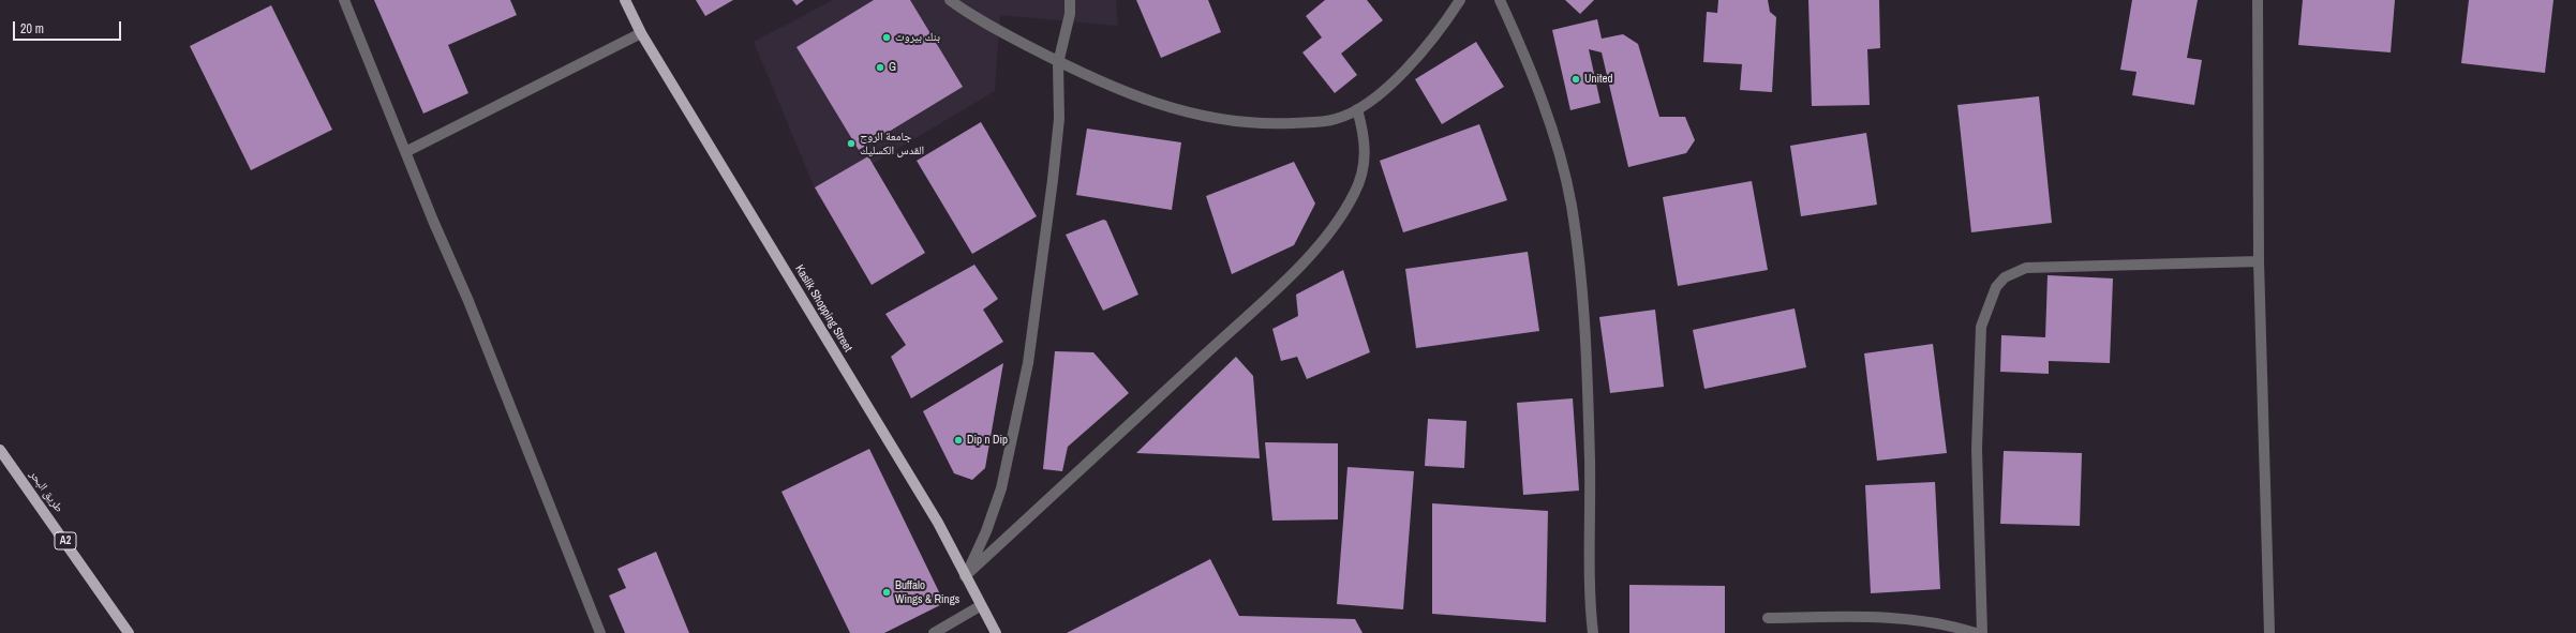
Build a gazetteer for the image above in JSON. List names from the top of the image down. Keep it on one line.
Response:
{"streets":{"main road":["Kaslik Shopping Street","طريق البحر","A2"]},"places":["بنك بيروت","G","United","جامعة الروح القدس الكسليك","Dip n Dip","Buffalo Wings & Rings"],"scale_bar":"20 m"}
